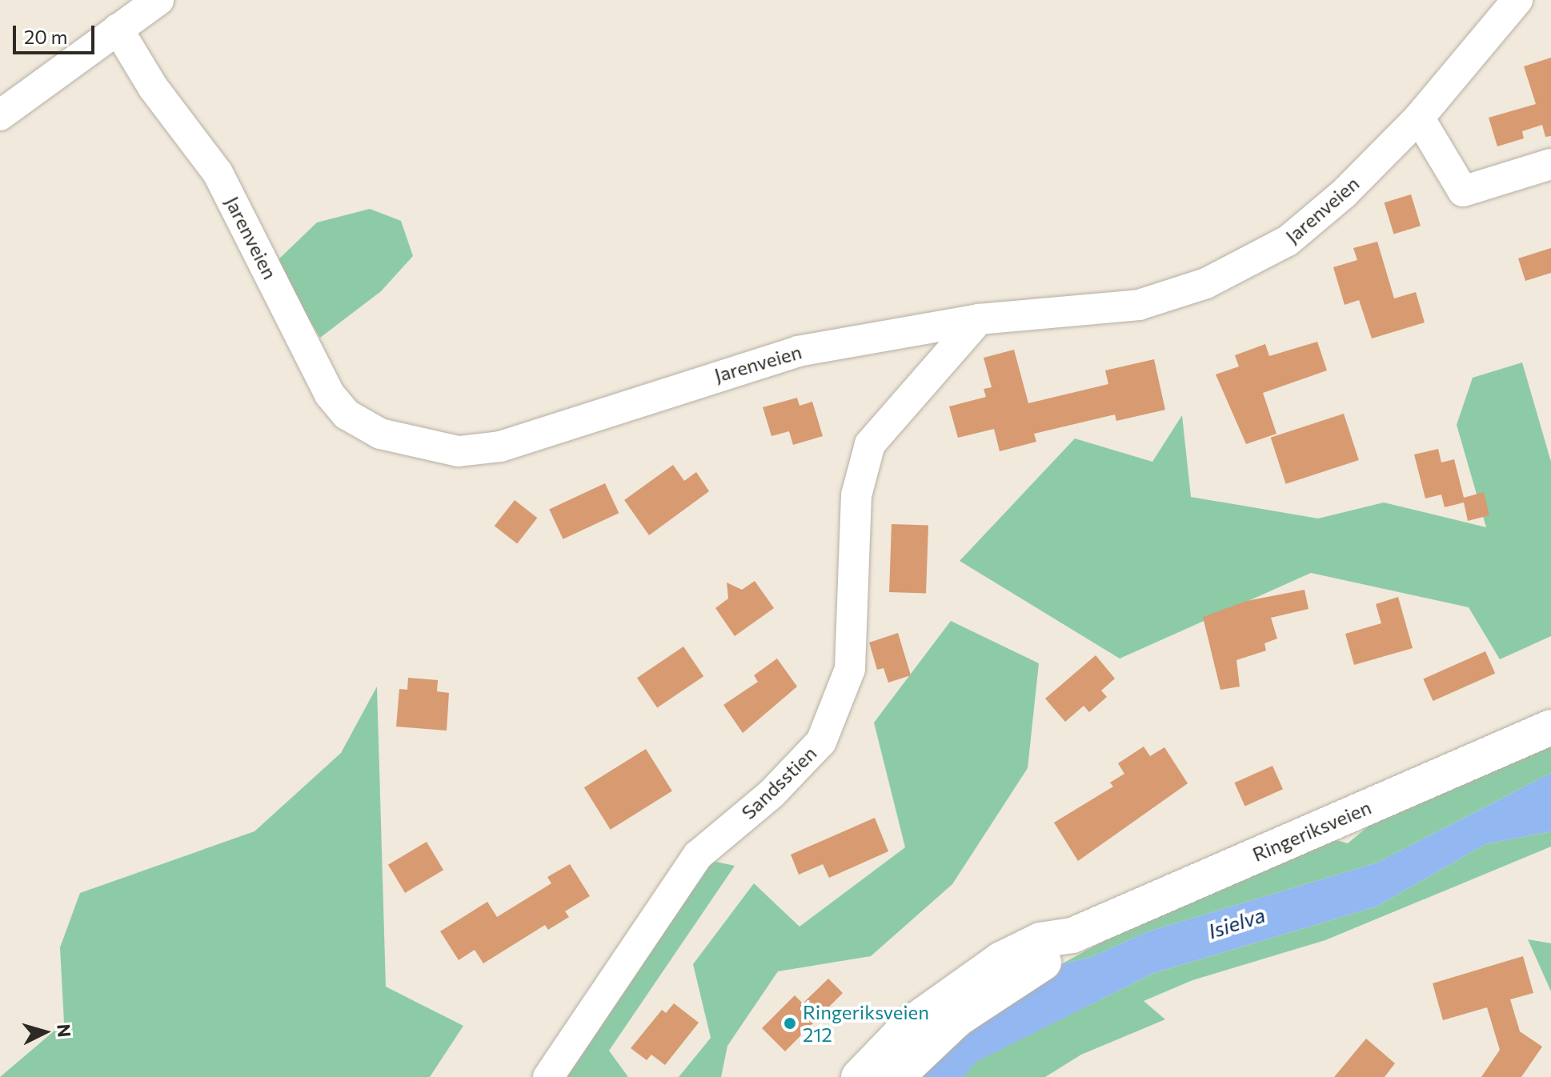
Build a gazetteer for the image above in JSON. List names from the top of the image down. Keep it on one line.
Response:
{"streets":{"main road":["Ringeriksveien"],"street":["Jarenveien","Sandsstien"]},"crossings":[["Jarenveien","Sandsstien"]],"water":["Isielva"],"places":["Ringeriksveien 212"],"scale_bar":"20 m","north":"right"}
